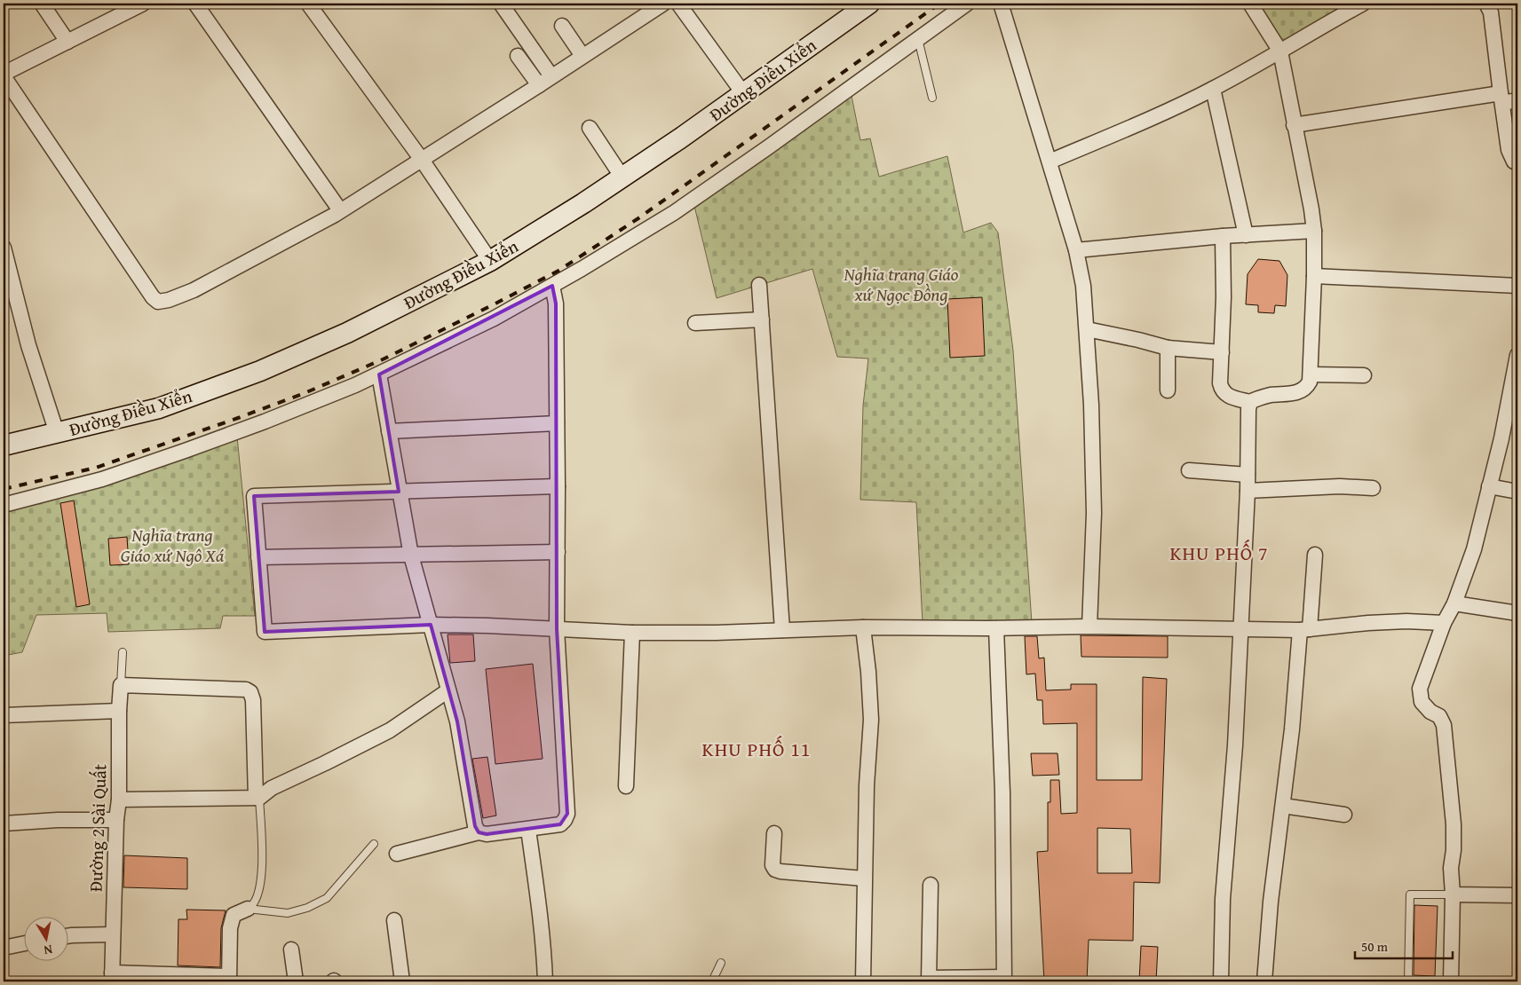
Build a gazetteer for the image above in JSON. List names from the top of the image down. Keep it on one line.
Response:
{"streets":{"street":["Đường Điều Xiển","Đường 2 Sài Quất"]},"districts":["KHU PHỐ 7","KHU PHỐ 11"],"parks":["Nghĩa trang Giáo xứ Ngọc Đồng","Nghĩa trang Giáo xứ Ngô Xá"],"scale_bar":"50 m","north":"bottom"}
